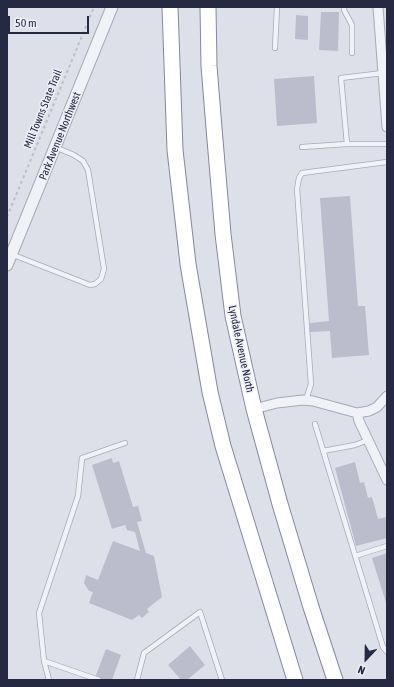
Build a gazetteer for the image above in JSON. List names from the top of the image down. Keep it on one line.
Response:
{"streets":{"highway":["Lyndale Avenue North"],"street":["Park Avenue Northwest"],"path":["Mill Towns State Trail"]},"scale_bar":"50 m","north":"bottom"}
